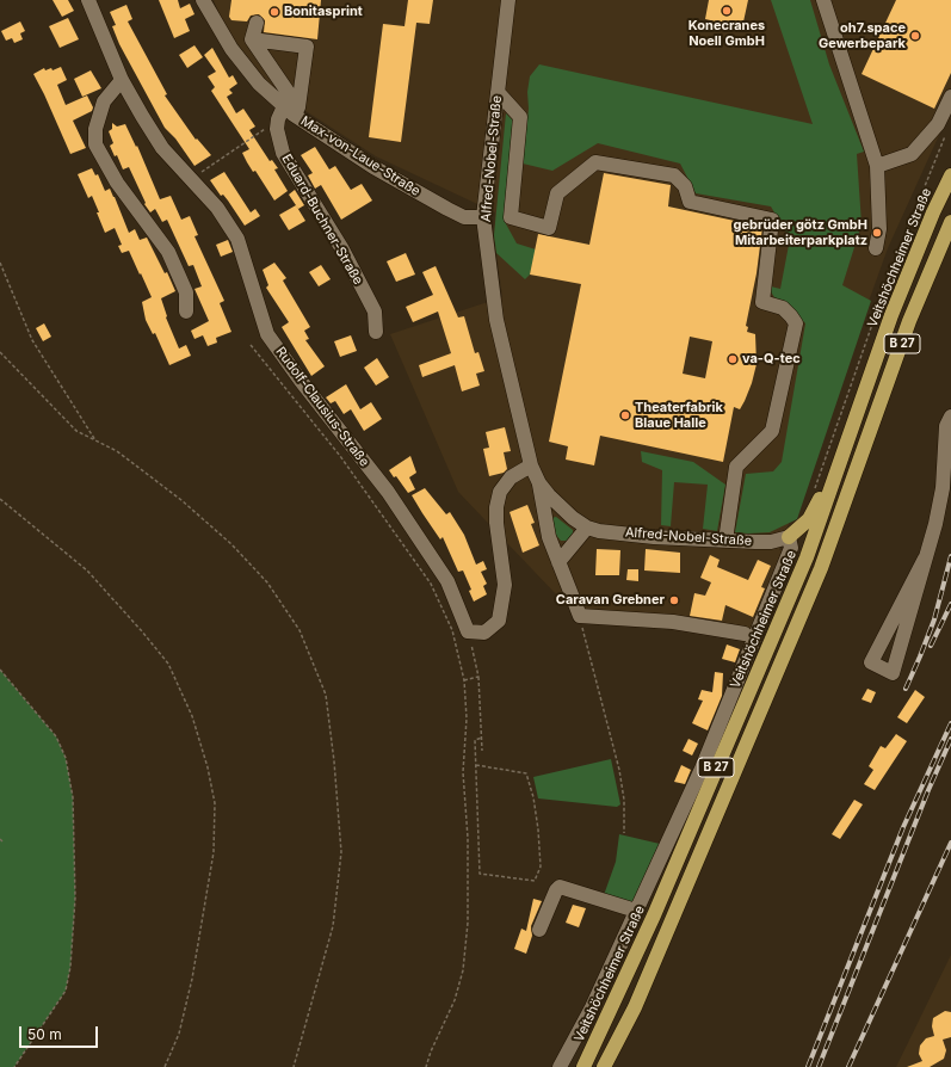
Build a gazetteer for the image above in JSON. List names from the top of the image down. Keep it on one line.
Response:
{"streets":{"highway":["Veitshöchheimer Straße","B 27"],"street":["Max-von-Laue-Straße","Alfred-Nobel-Straße","Eduard-Buchner-Straße","Rudolf-Clausius-Straße"]},"crossings":[["Max-von-Laue-Straße","Alfred-Nobel-Straße"],["Alfred-Nobel-Straße","Veitshöchheimer Straße"]],"places":["Konecranes Noell GmbH","Bonitasprint","oh7.space Gewerbepark","gebrüder götz GmbH Mitarbeiterparkplatz","va-Q-tec","Theaterfabrik Blaue Halle","Caravan Grebner"],"scale_bar":"50 m"}
